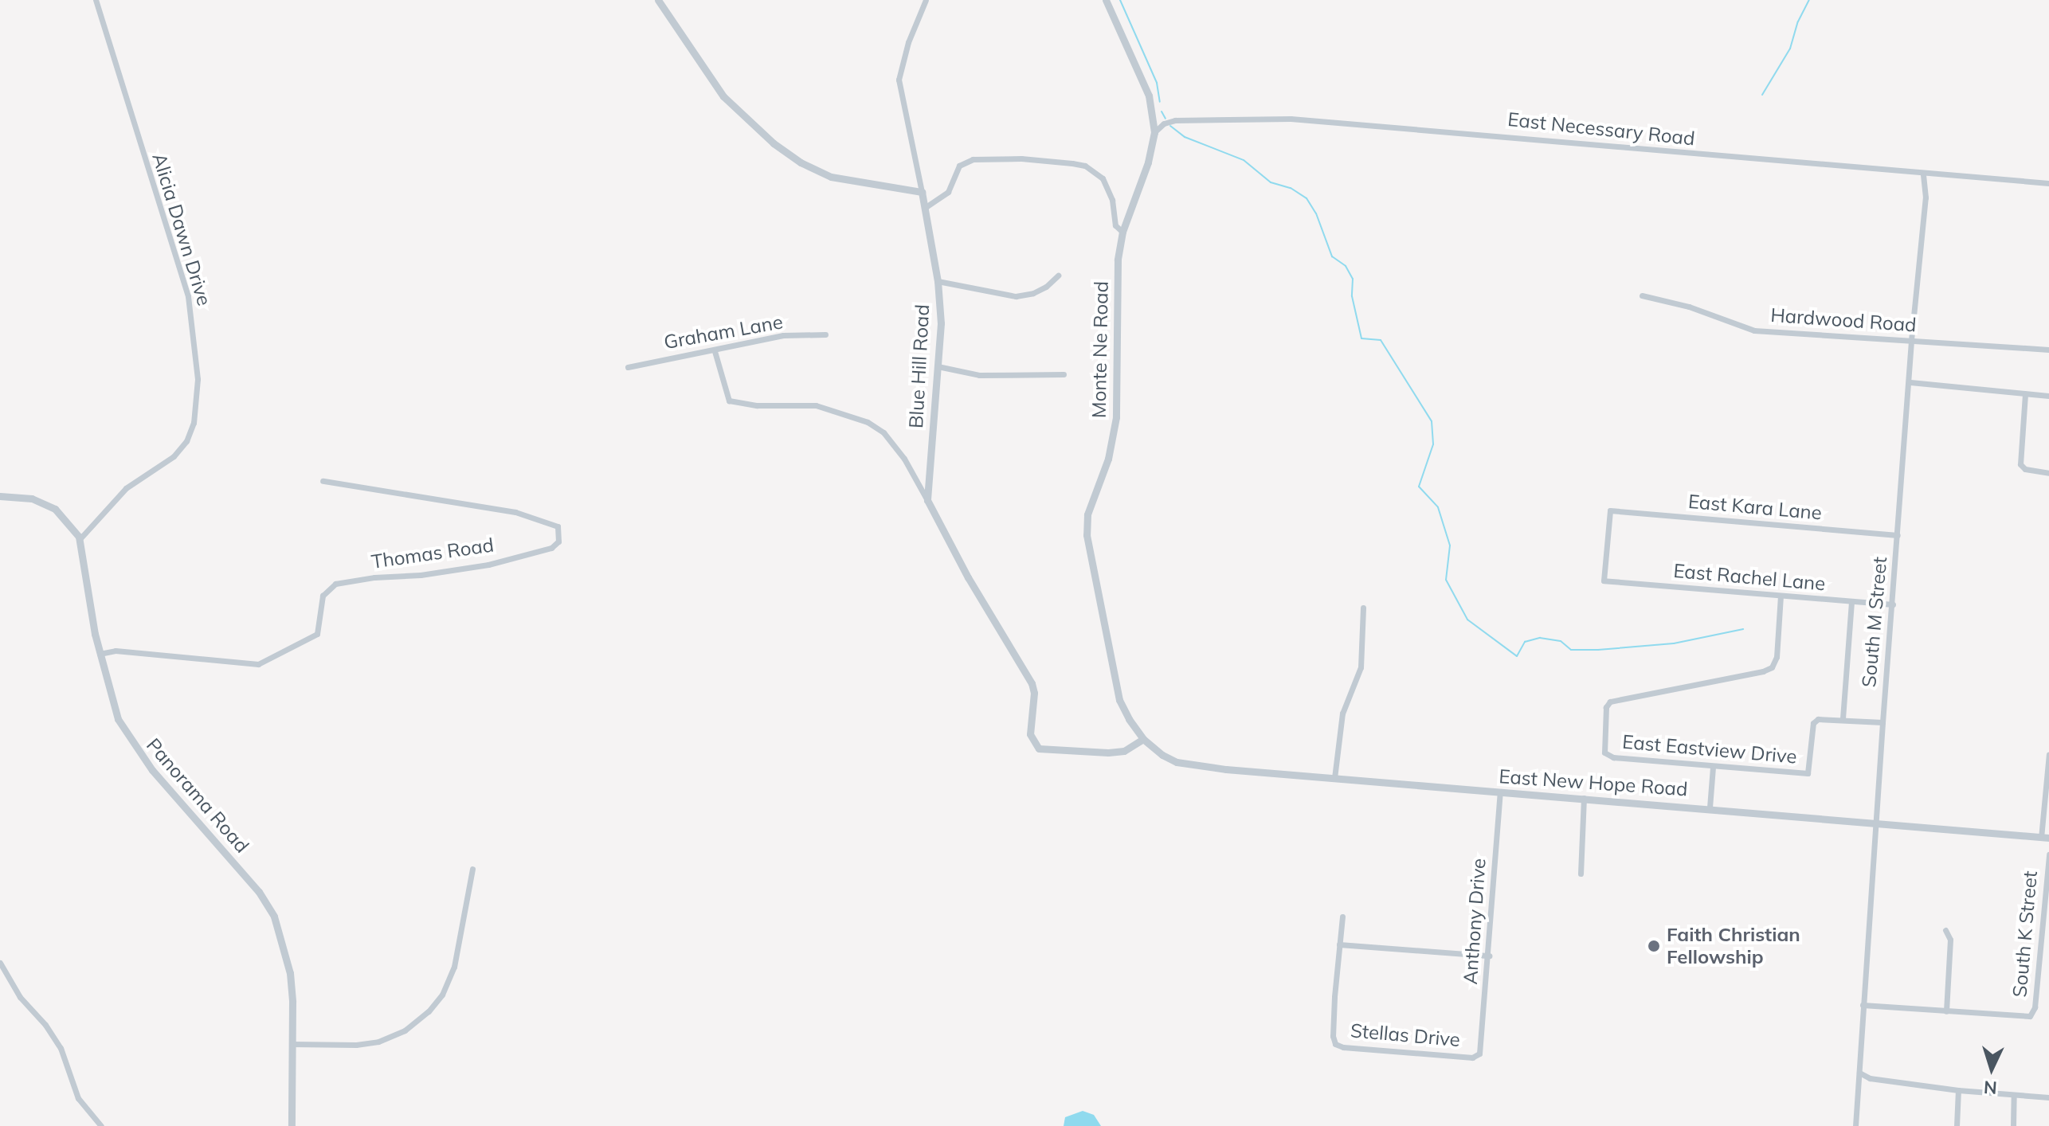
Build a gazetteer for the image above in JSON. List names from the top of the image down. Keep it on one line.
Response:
{"streets":{"street":["East Necessary Road","Alicia Dawn Drive","Hardwood Road","Graham Lane","Monte Ne Road","Blue Hill Road","East Kara Lane","Thomas Road","East Rachel Lane","South M Street","East Eastview Drive","East New Hope Road","Panorama Road","Anthony Drive","South K Street","Stellas Drive"]},"crossings":[["East Necessary Road","Monte Ne Road"],["East Necessary Road","South M Street"],["Alicia Dawn Drive","Panorama Road"],["Hardwood Road","South M Street"],["Monte Ne Road","East New Hope Road"],["East Kara Lane","East Rachel Lane"],["East Kara Lane","South M Street"],["Thomas Road","Panorama Road"],["East Rachel Lane","South M Street"],["East Rachel Lane","East Eastview Drive"],["South M Street","East New Hope Road"],["East New Hope Road","Anthony Drive"],["Anthony Drive","Stellas Drive"]],"places":["Faith Christian Fellowship"],"north":"bottom"}
